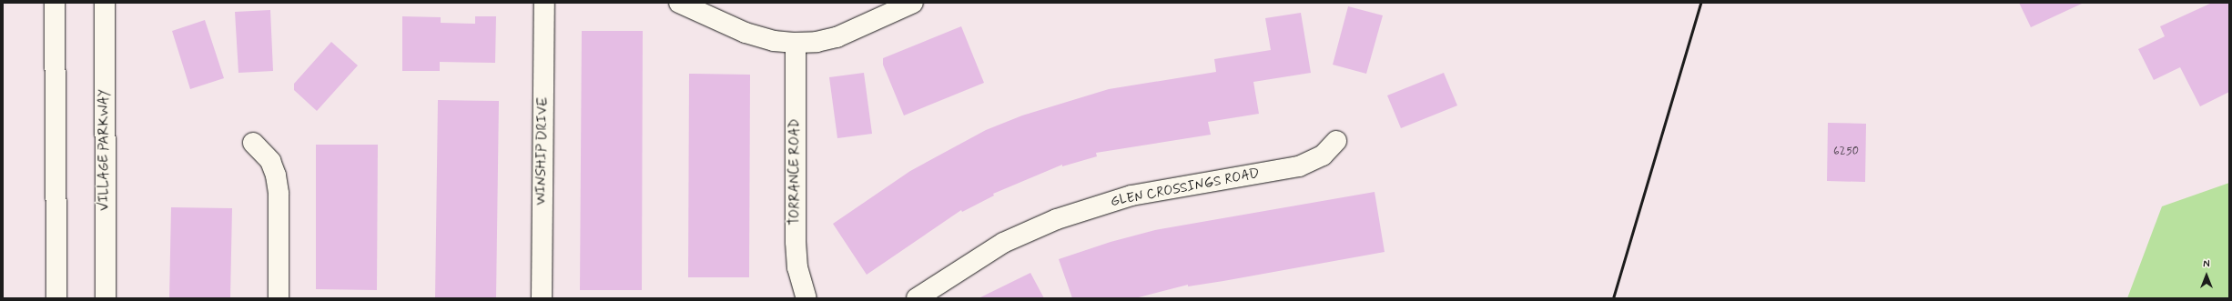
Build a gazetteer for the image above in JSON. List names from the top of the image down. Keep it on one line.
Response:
{"streets":{"street":["VILLAGE PARKWAY","WINSHIP DRIVE","TORRANCE ROAD","GLEN CROSSINGS ROAD"]},"house_numbers":["6250"],"north":"top"}
